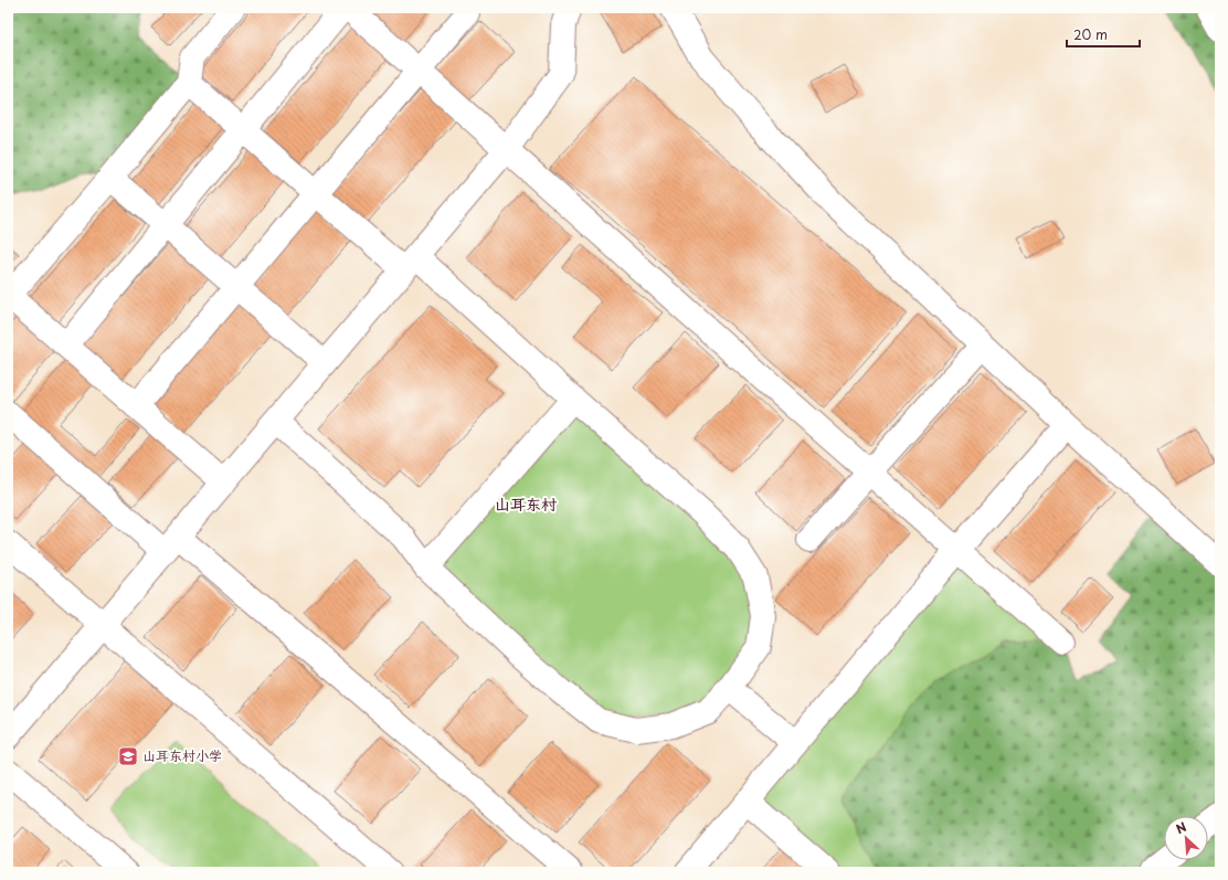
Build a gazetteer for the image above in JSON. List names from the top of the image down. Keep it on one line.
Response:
{"districts":["山耳东村"],"places":{"school or university":["山耳东村小学"]},"scale_bar":"20 m","north":"top left"}
